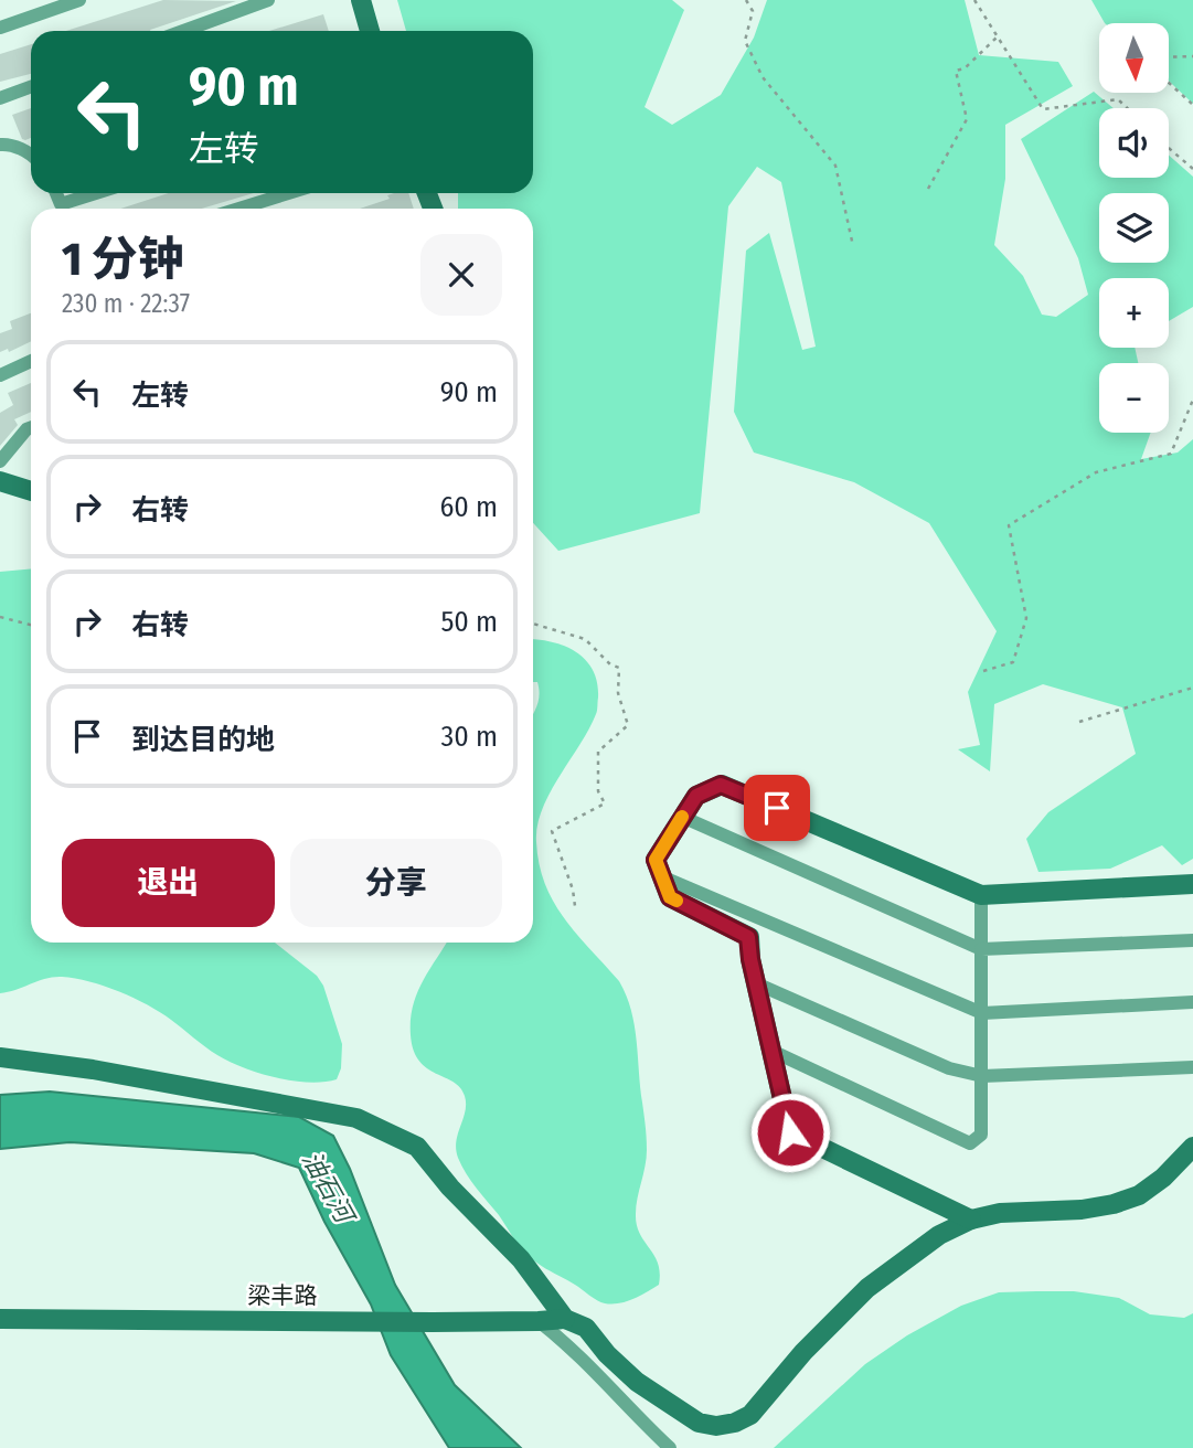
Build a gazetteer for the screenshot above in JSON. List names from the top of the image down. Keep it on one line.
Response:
{"streets":{"street":["梁丰路"]},"water":["油石河"],"north":"bottom","page":{"map_buttons":["+","−"],"turn":["90 m","左转"],"heading":["1 分钟","230 m · 22:37"],"list":[{"name":"左转","value":"90 m"},{"name":"右转","value":"60 m"},{"name":"右转","value":"50 m"},{"name":"到达目的地","value":"30 m"}],"buttons":["退出","分享"]}}
